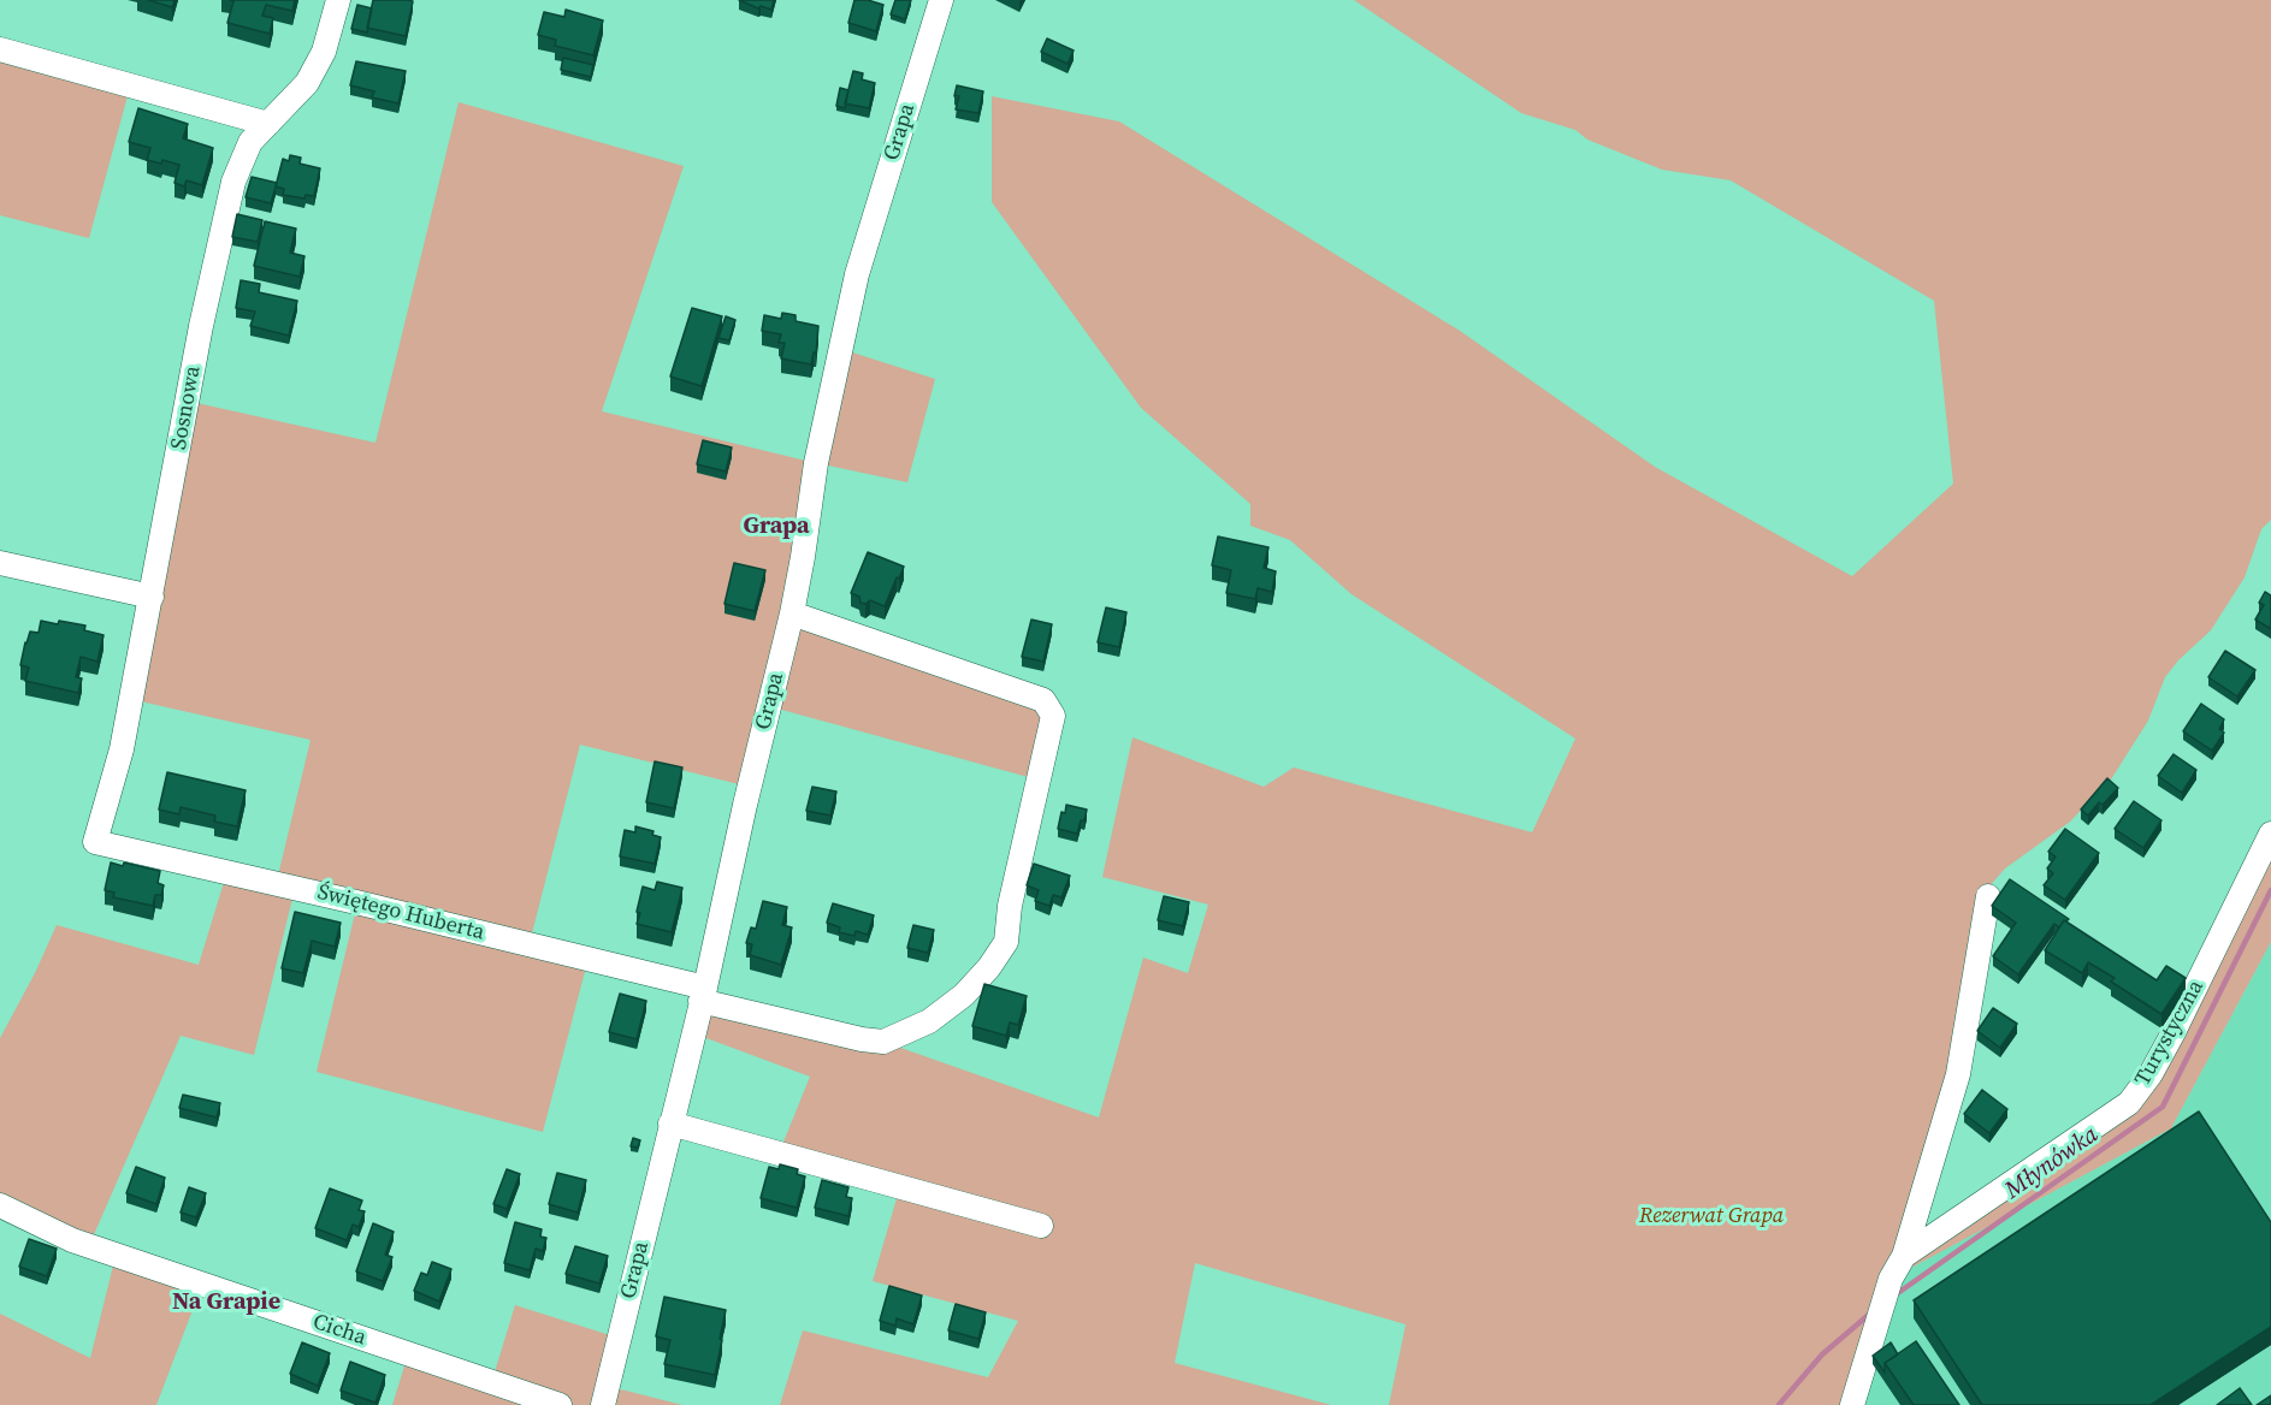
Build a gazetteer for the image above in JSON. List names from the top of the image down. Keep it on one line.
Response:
{"streets":{"street":["Grapa","Sosnowa","Świętego Huberta","Turystyczna","Cicha"]},"crossings":[["Grapa","Świętego Huberta"],["Sosnowa","Świętego Huberta"]],"districts":["Grapa","Na Grapie"],"water":["Młynówka"],"parks":["Rezerwat Grapa"]}
